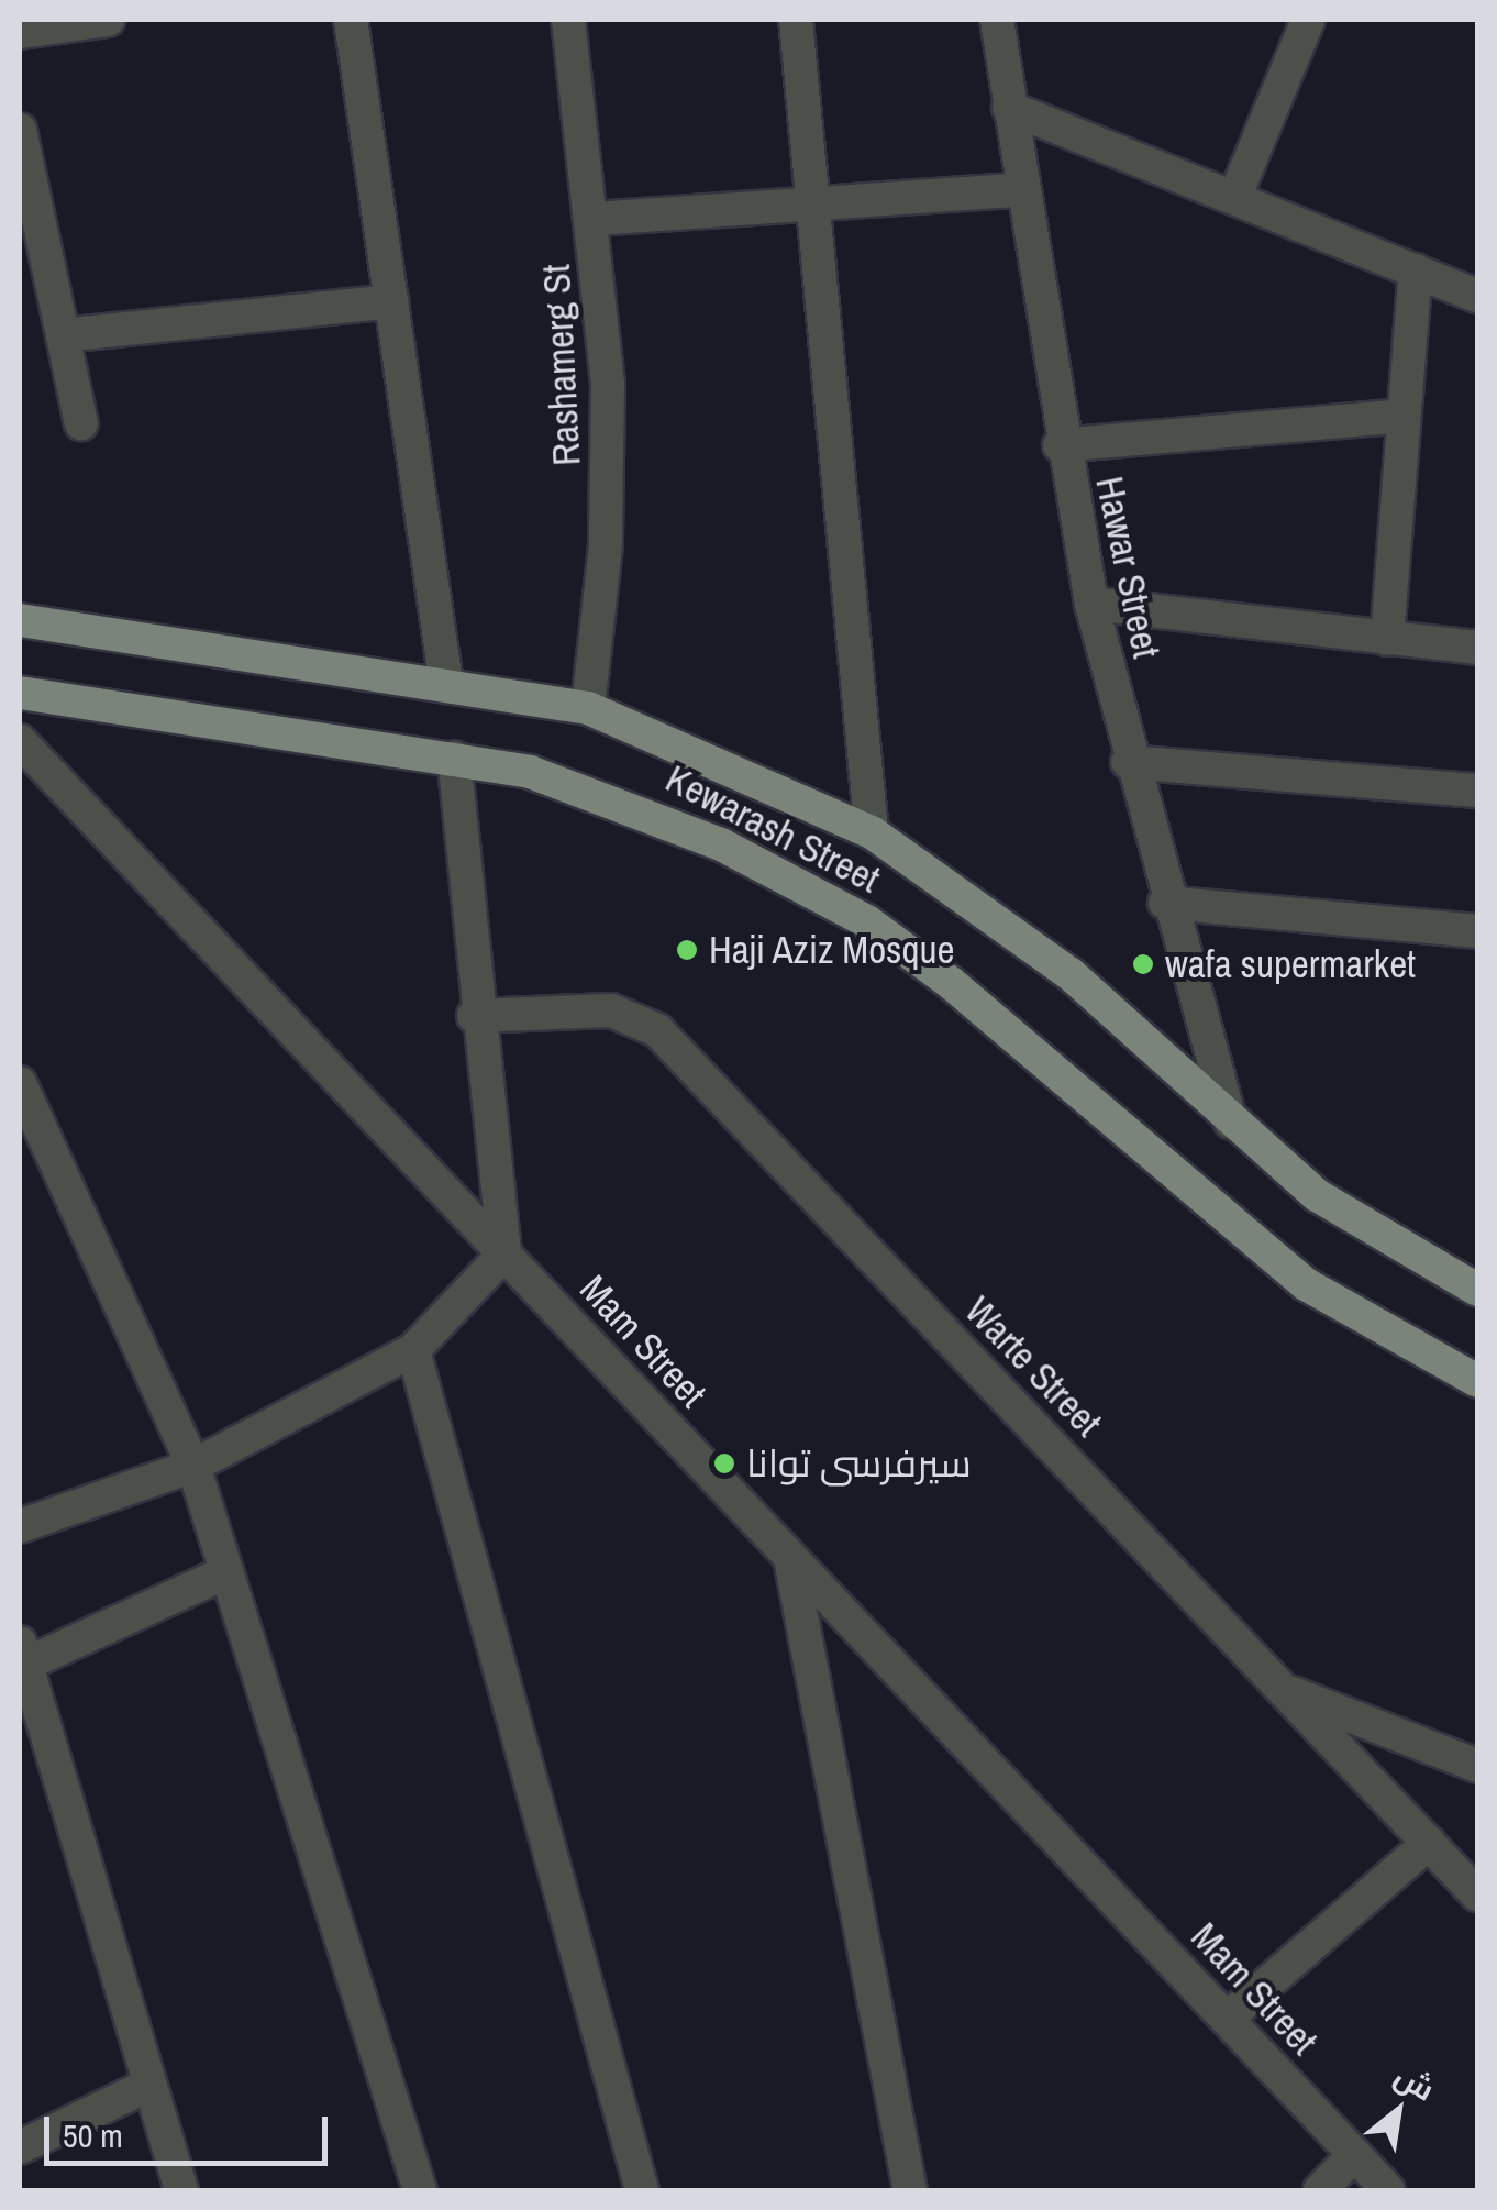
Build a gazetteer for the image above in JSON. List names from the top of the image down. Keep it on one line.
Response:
{"streets":{"main road":["Kewarash Street"],"street":["Rashamerg St","Hawar Street","Mam Street","Warte Street"]},"crossings":[["Rashamerg St","Kewarash Street"],["Hawar Street","Kewarash Street"]],"places":["Haji Aziz Mosque","wafa supermarket","سيرفرسى توانا"],"scale_bar":"50 m","north":"top right"}
